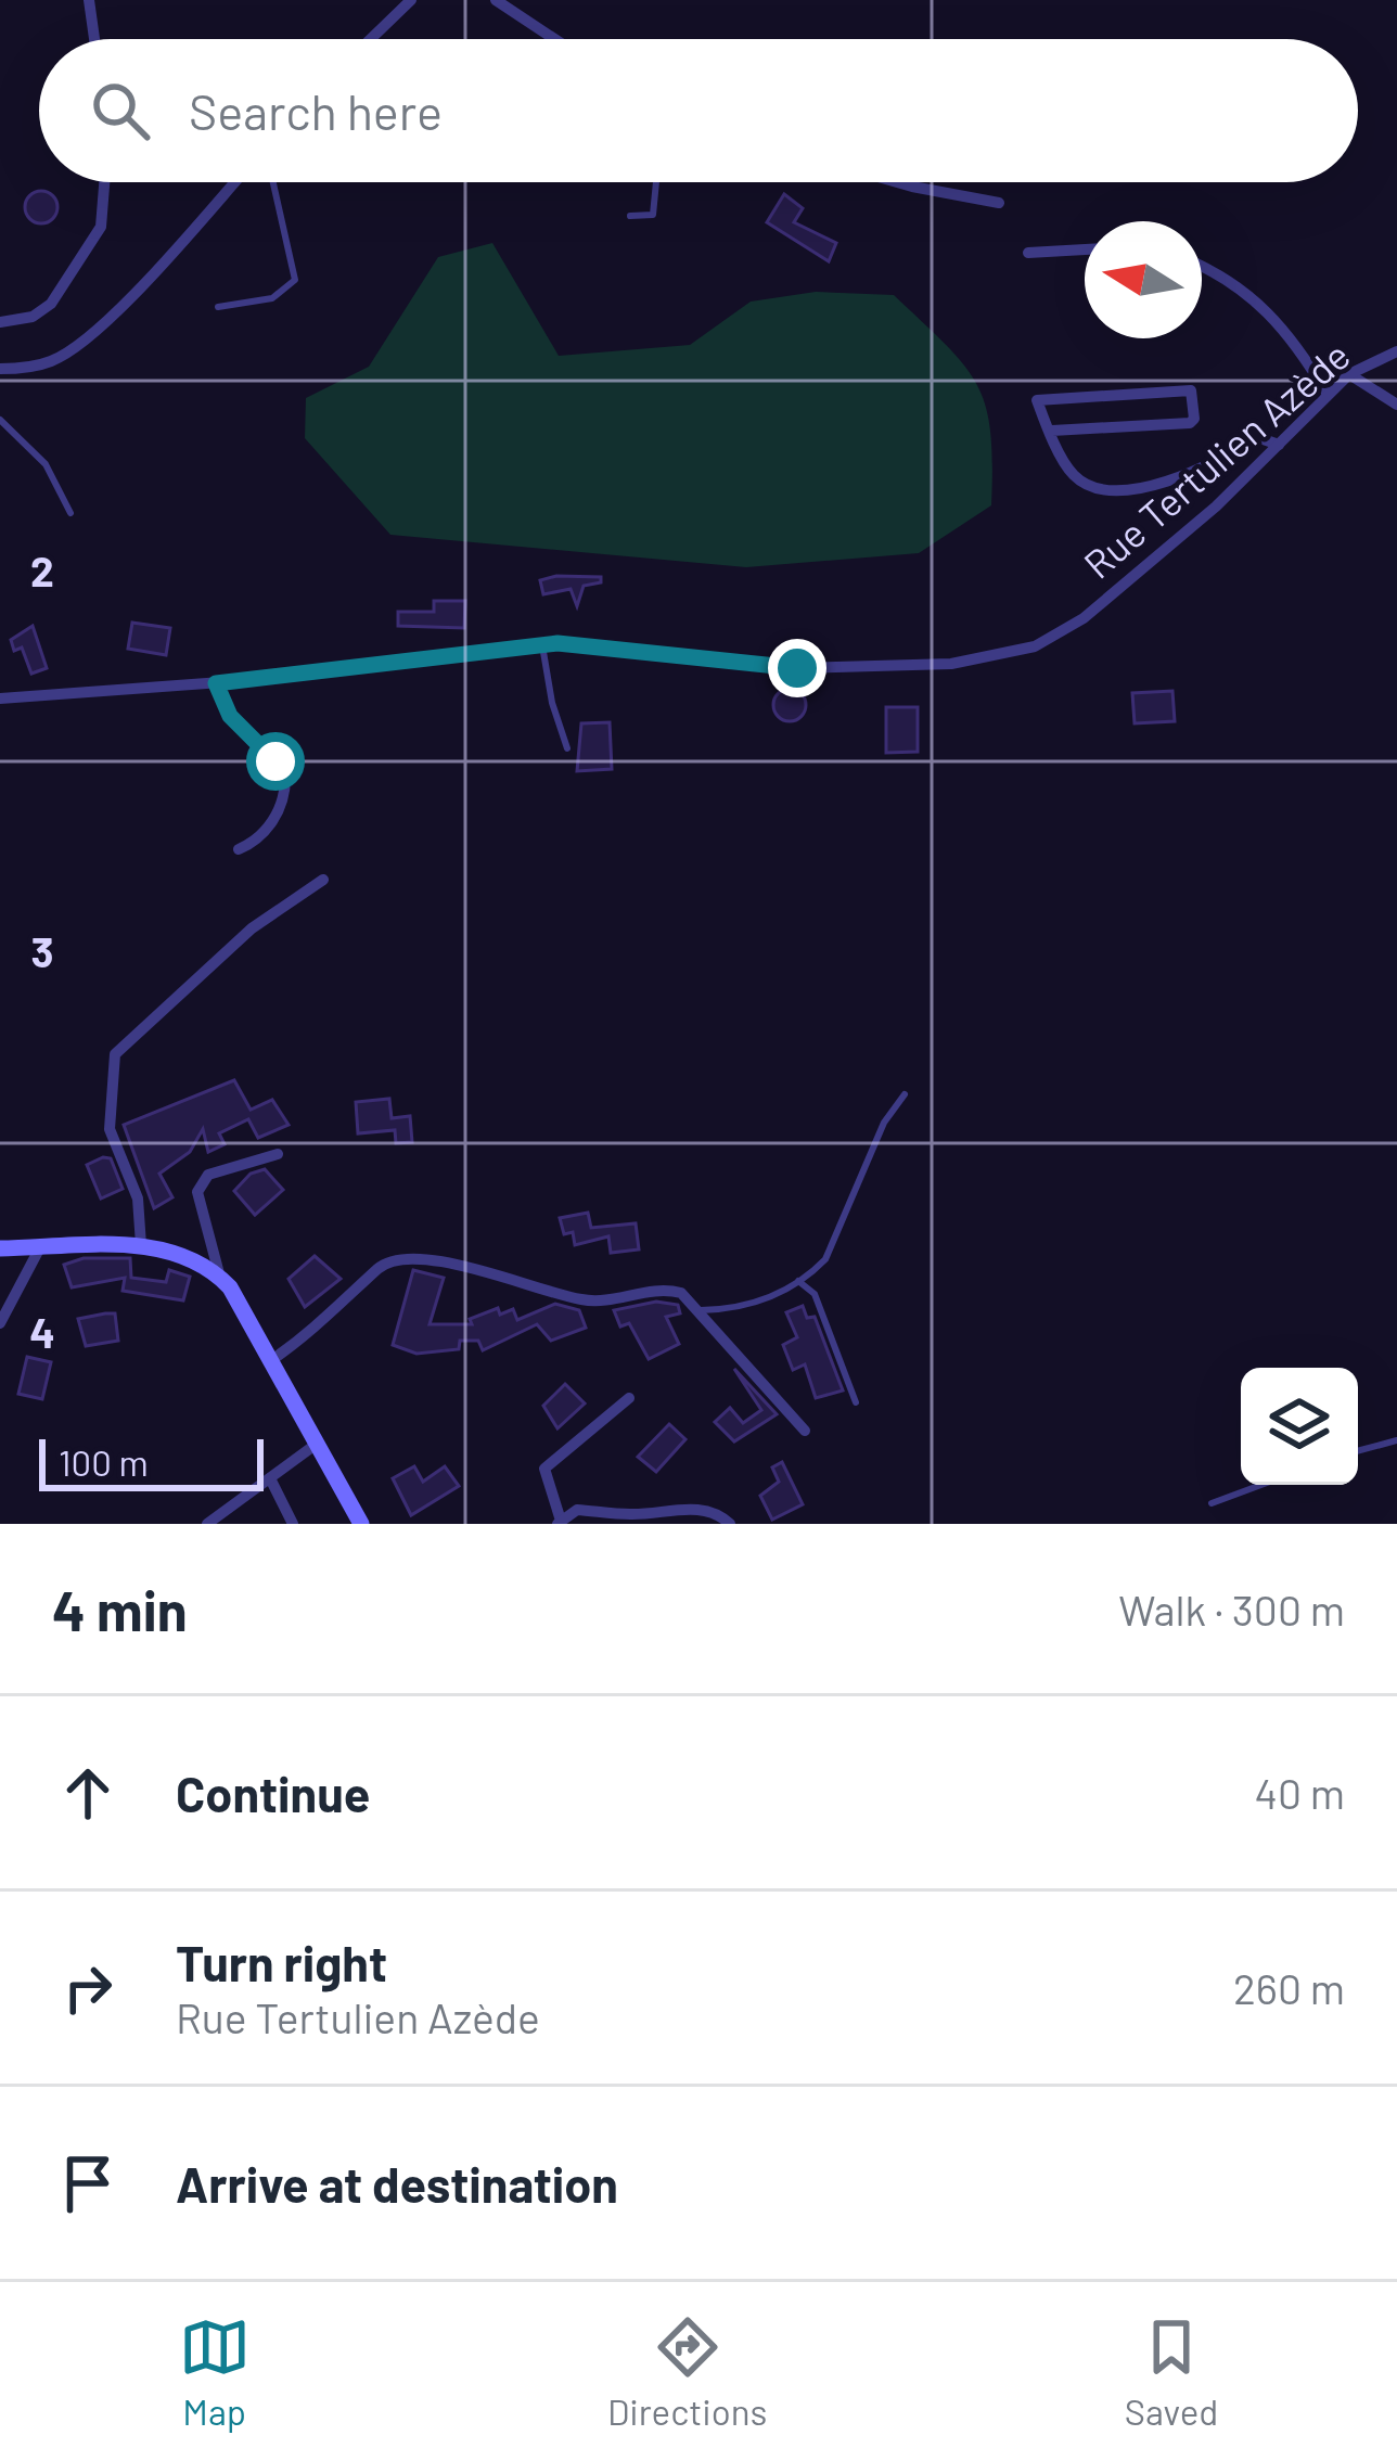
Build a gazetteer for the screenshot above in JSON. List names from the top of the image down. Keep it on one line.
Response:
{"streets":{"street":["Rue Tertulien Azède"]},"scale_bar":"100 m","north":"left","page":{"search":"Search here","scale":"100 m","heading":["4 min","Walk · 300 m"],"list":[["Continue","40 m"],["Turn right","Rue Tertulien Azède","260 m"],"Arrive at destination"],"nav":["Map","Directions","Saved"]},"grid":{"rows":["2","3","4"]}}
